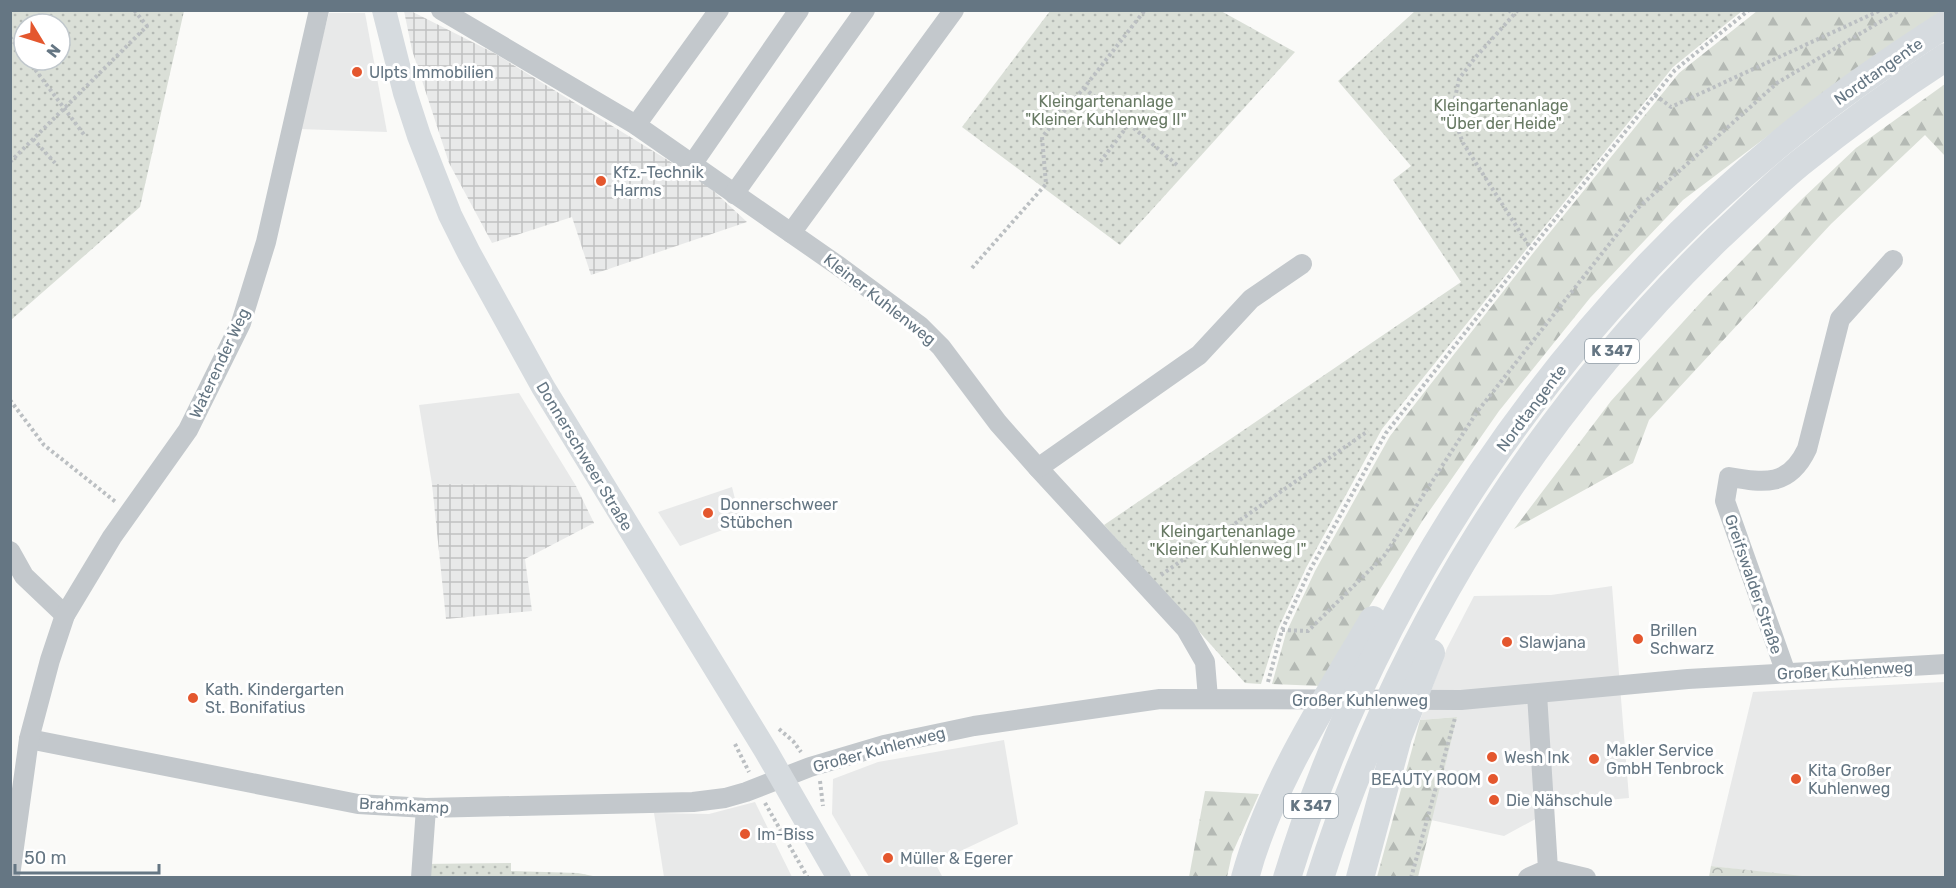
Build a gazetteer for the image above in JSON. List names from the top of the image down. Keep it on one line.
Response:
{"streets":{"highway":["Nordtangente","K 347"],"main road":["Donnerschweer Straße"],"street":["Kleiner Kuhlenweg","Waterender Weg","Greifswalder Straße","Großer Kuhlenweg","Brahmkamp"]},"crossings":[["Nordtangente","K 347"],["Kleiner Kuhlenweg","Großer Kuhlenweg"],["Waterender Weg","Brahmkamp"],["Donnerschweer Straße","Großer Kuhlenweg"],["Donnerschweer Straße","Brahmkamp"],["Greifswalder Straße","Großer Kuhlenweg"],["Großer Kuhlenweg","Brahmkamp"]],"parks":["Kleingartenanlage \"Kleiner Kuhlenweg II\"","Kleingartenanlage \"Über der Heide\"","Kleingartenanlage \"Kleiner Kuhlenweg I\""],"places":["Ulpts Immobilien","Kfz.-Technik Harms","Donnerschweer Stübchen","Brillen Schwarz","Slawjana","Kath. Kindergarten St. Bonifatius","Wesh Ink","Makler Service GmbH Tenbrock","BEAUTY ROOM","Kita Großer Kuhlenweg","Die Nähschule","Im-Biss","Müller & Egerer"],"scale_bar":"50 m","north":"bottom right"}
